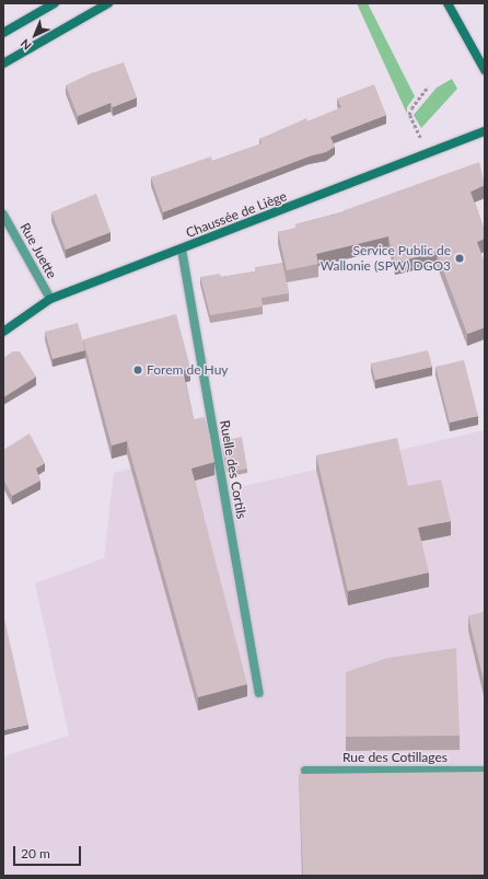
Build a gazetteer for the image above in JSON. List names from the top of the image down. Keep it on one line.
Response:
{"streets":{"street":["Chaussée de Liège","Rue Juette","Ruelle des Cortils","Rue des Cotillages"]},"crossings":[["Chaussée de Liège","Rue Juette"],["Chaussée de Liège","Ruelle des Cortils"]],"places":["Service Public de Wallonie (SPW) DGO3","Forem de Huy"],"scale_bar":"20 m","north":"bottom left"}
